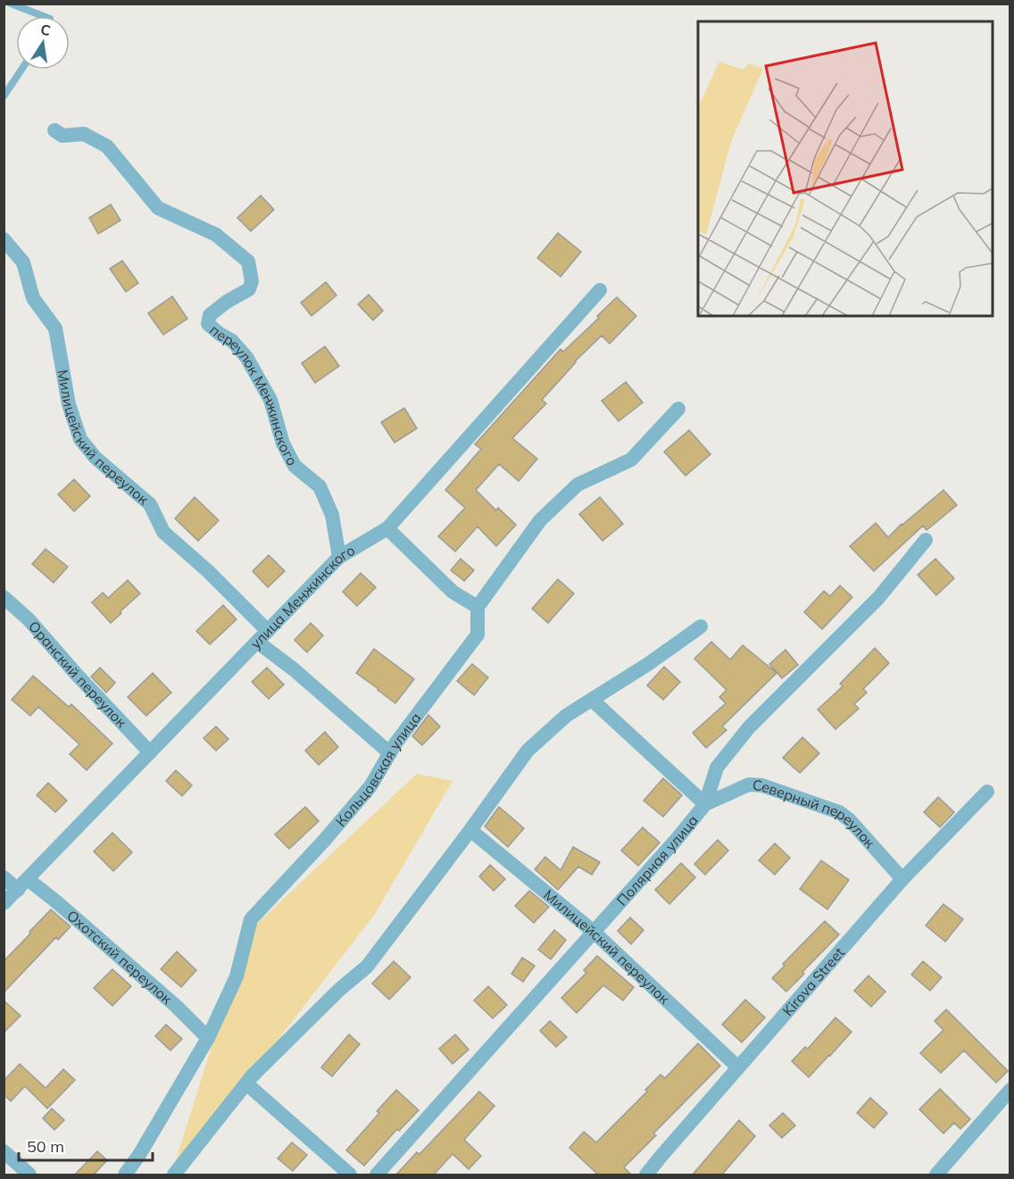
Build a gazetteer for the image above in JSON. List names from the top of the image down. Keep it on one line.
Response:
{"streets":{"street":["переулок Менжинского","Милицейский переулок","улица Менжинского","Оранский переулок","Кольцовская улица","Северный переулок","Полярная улица","Охотский переулок","Kirova Street"]},"crossings":[["переулок Менжинского","улица Менжинского"],["Милицейский переулок","улица Менжинского"],["Милицейский переулок","Кольцовская улица"],["Милицейский переулок","Полярная улица"],["Милицейский переулок","Kirova Street"],["улица Менжинского","Оранский переулок"],["улица Менжинского","Охотский переулок"],["Кольцовская улица","Охотский переулок"],["Северный переулок","Полярная улица"],["Северный переулок","Kirova Street"]],"scale_bar":"50 m","north":"top"}
